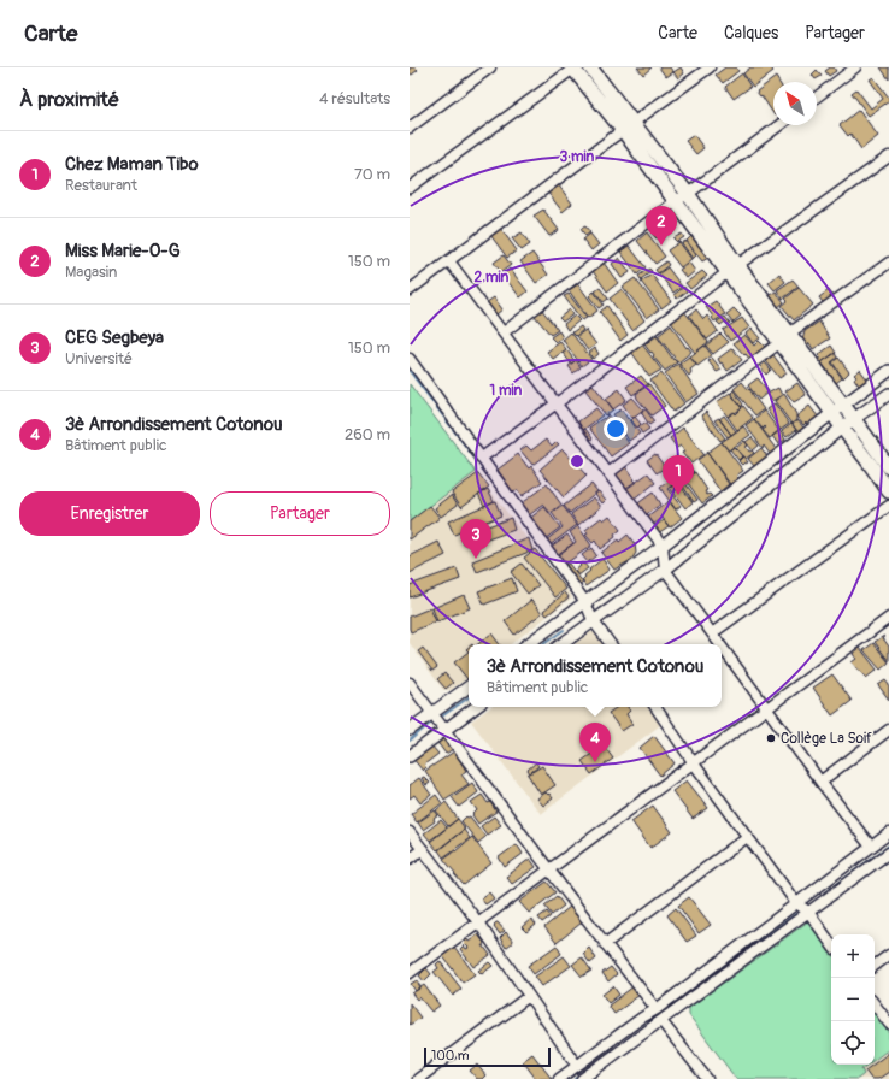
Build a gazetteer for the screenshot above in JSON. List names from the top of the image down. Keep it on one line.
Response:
{"places":["Collège La Soif"],"scale_bar":"100 m","north":"top left","page":{"header":"Carte","nav":["Carte","Calques","Partager"],"heading":["À proximité","4 résultats"],"list":[{"mark":"1","name":"Chez Maman Tibo","note":"Restaurant","value":"70 m"},{"mark":"2","name":"Miss Marie-O-G","note":"Magasin","value":"150 m"},{"mark":"3","name":"CEG Segbeya","note":"Université","value":"150 m"},{"mark":"4","name":"3è Arrondissement Cotonou","note":"Bâtiment public","value":"260 m"}],"pins":["2","1","3","4"],"buttons":["Enregistrer","Partager"],"popup":["3è Arrondissement Cotonou","Bâtiment public"],"map_buttons":["+","−"],"scale":"100 m"},"rings":["3 min","2 min","1 min"]}
